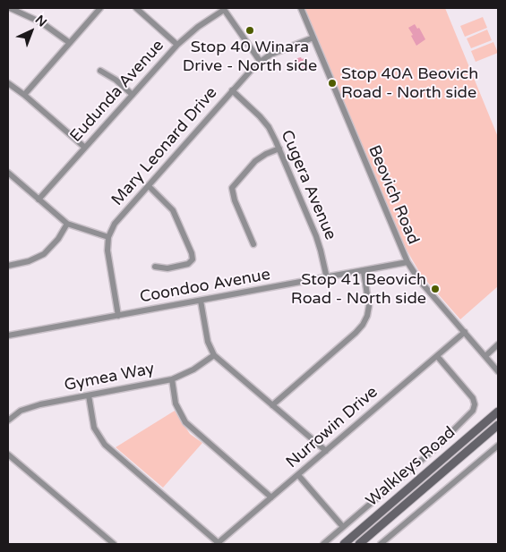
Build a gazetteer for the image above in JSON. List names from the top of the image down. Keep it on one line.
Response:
{"streets":{"main road":["Walkleys Road"],"street":["Eudunda Avenue","Mary Leonard Drive","Cugera Avenue","Beovich Road","Coondoo Avenue","Gymea Way","Nurrowin Drive"]},"crossings":[["Mary Leonard Drive","Cugera Avenue"],["Mary Leonard Drive","Beovich Road"],["Mary Leonard Drive","Coondoo Avenue"],["Cugera Avenue","Coondoo Avenue"],["Beovich Road","Coondoo Avenue"],["Beovich Road","Nurrowin Drive"]],"places":["Stop 40 Winara Drive - North side","Stop 40A Beovich Road - North side","Stop 41 Beovich Road - North side"],"north":"top right"}
